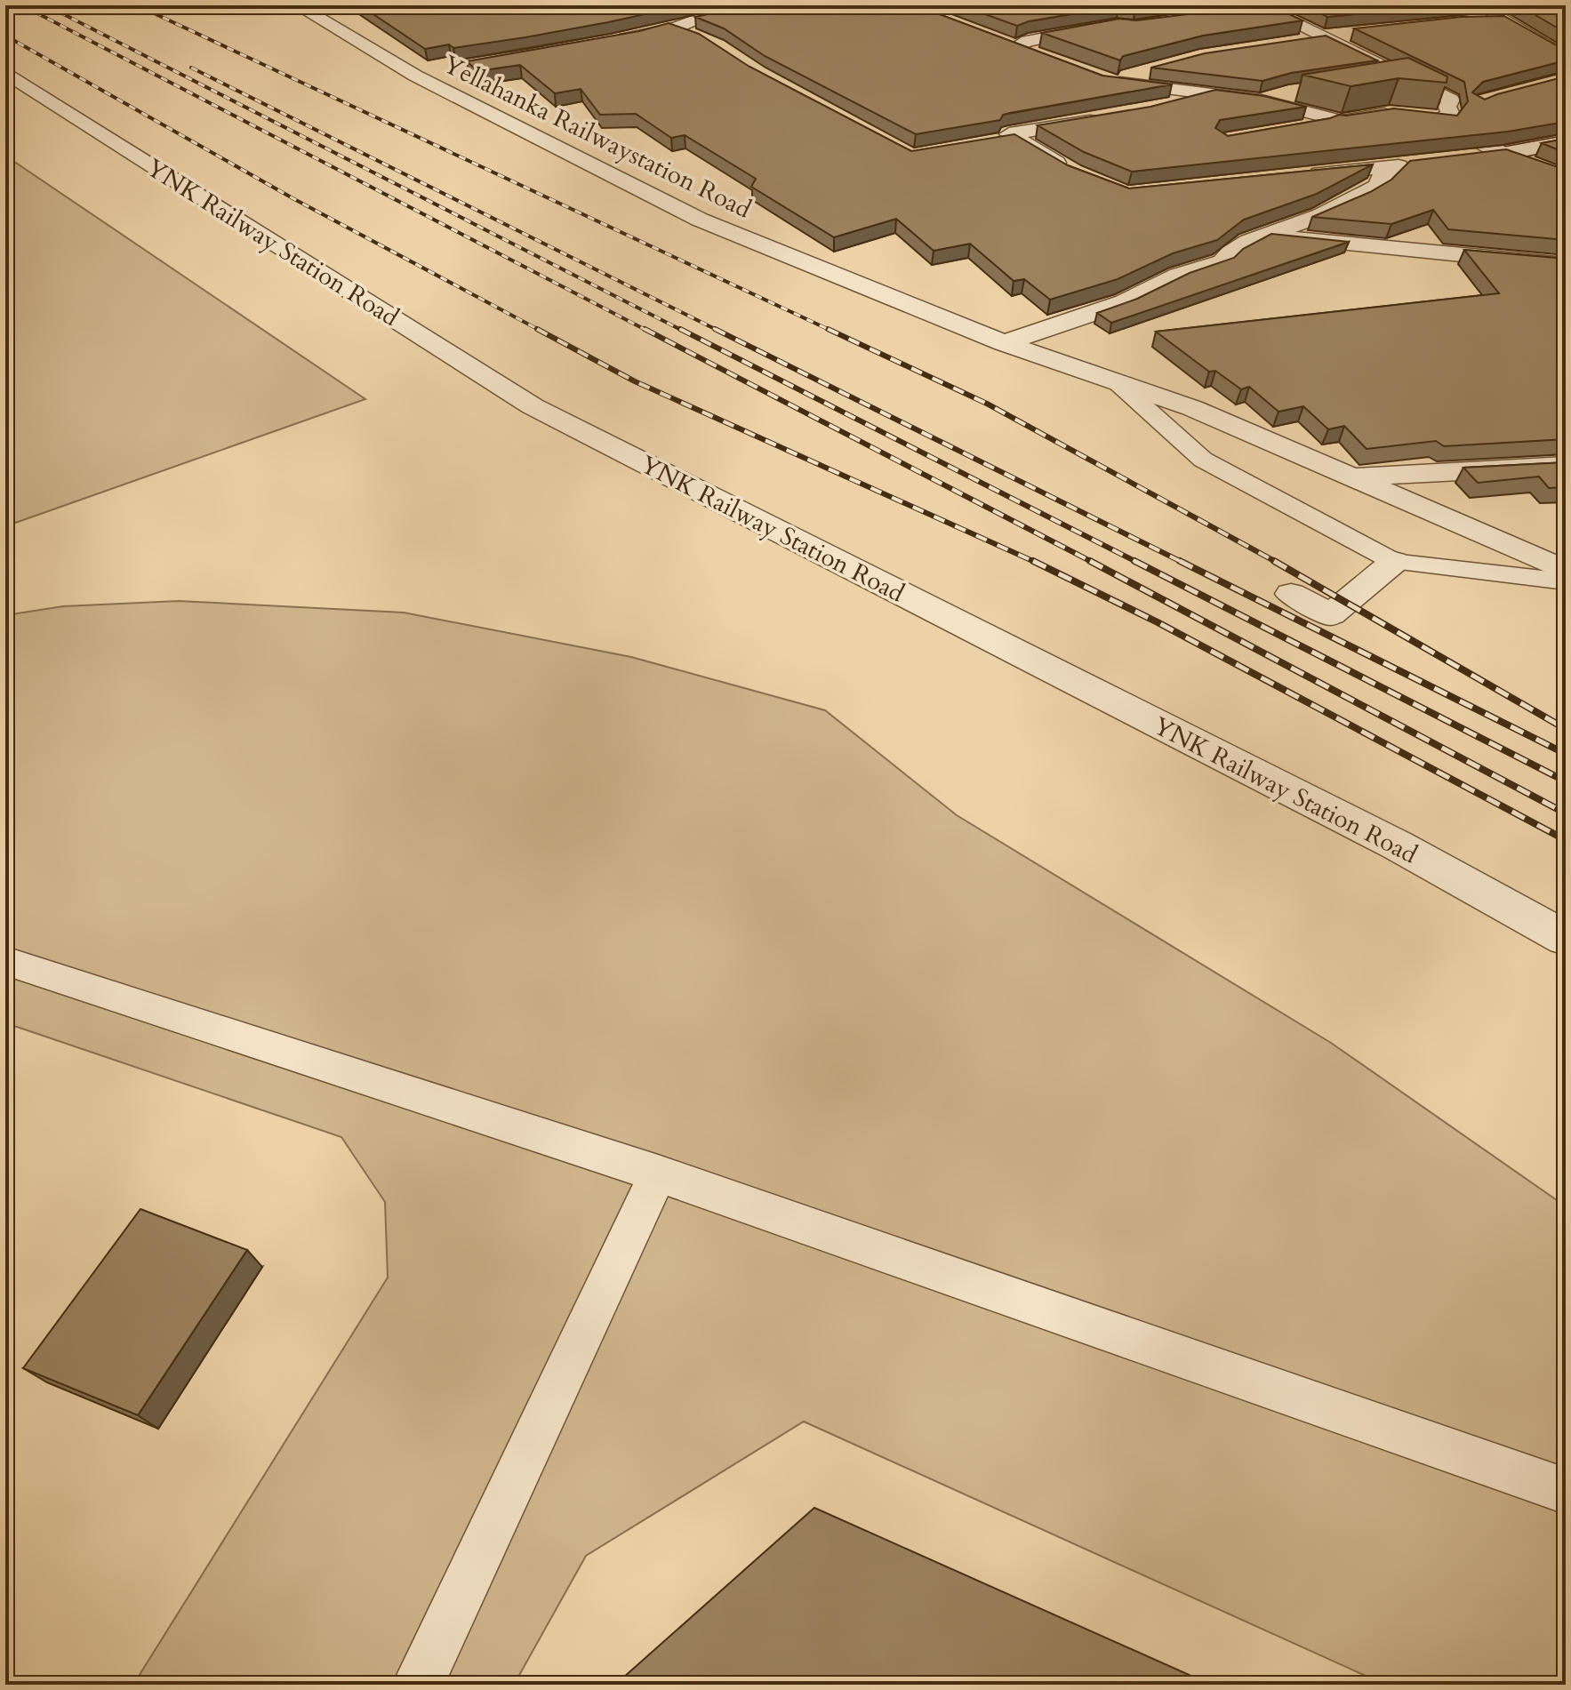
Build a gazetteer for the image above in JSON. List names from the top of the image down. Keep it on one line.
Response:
{"streets":{"street":["Yellahanka Railwaystation Road","YNK Railway Station Road"]}}
